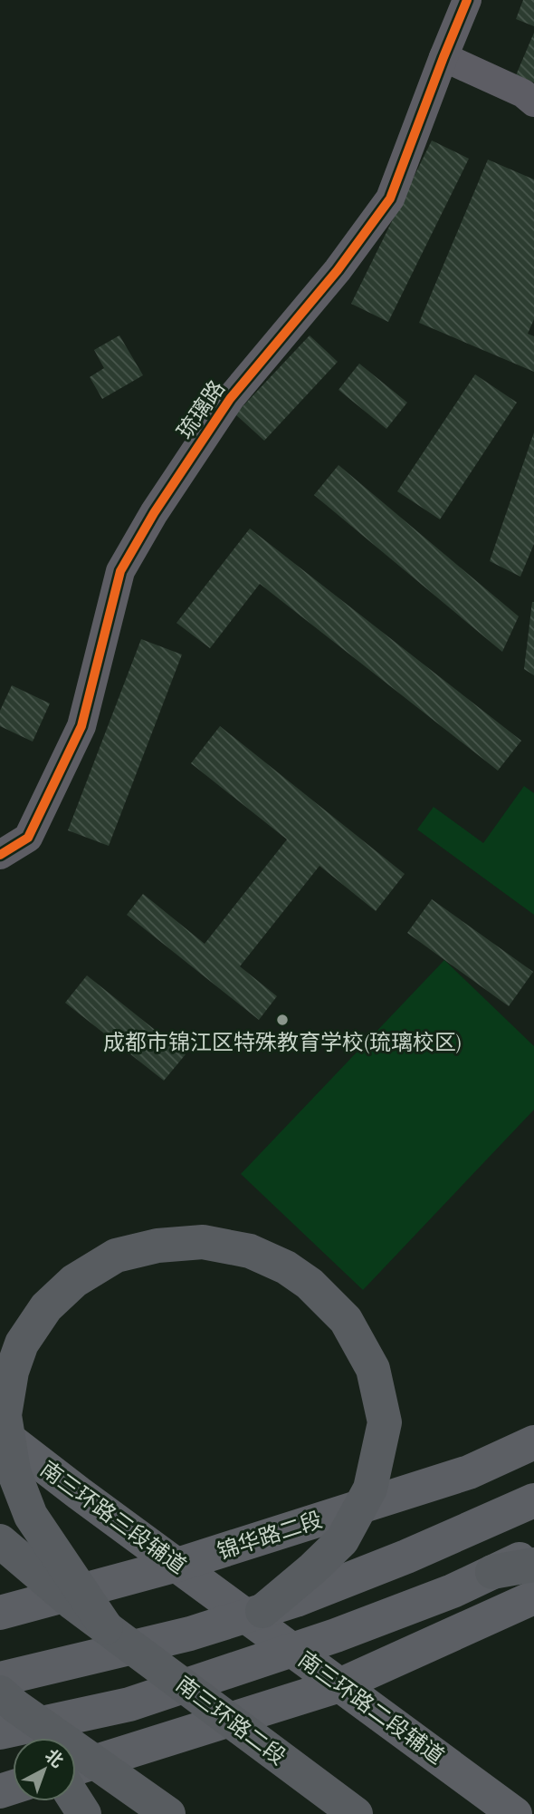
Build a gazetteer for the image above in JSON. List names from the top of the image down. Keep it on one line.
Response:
{"streets":{"highway":["南三环路二段"],"main road":["南三环路三段辅道","锦华路二段","南三环路二段辅道"],"street":["琉璃路"]},"crossings":[["南三环路三段辅道","锦华路二段"],["南三环路三段辅道","南三环路二段辅道"]],"places":["成都市锦江区特殊教育学校(琉璃校区)"],"north":"top right"}
